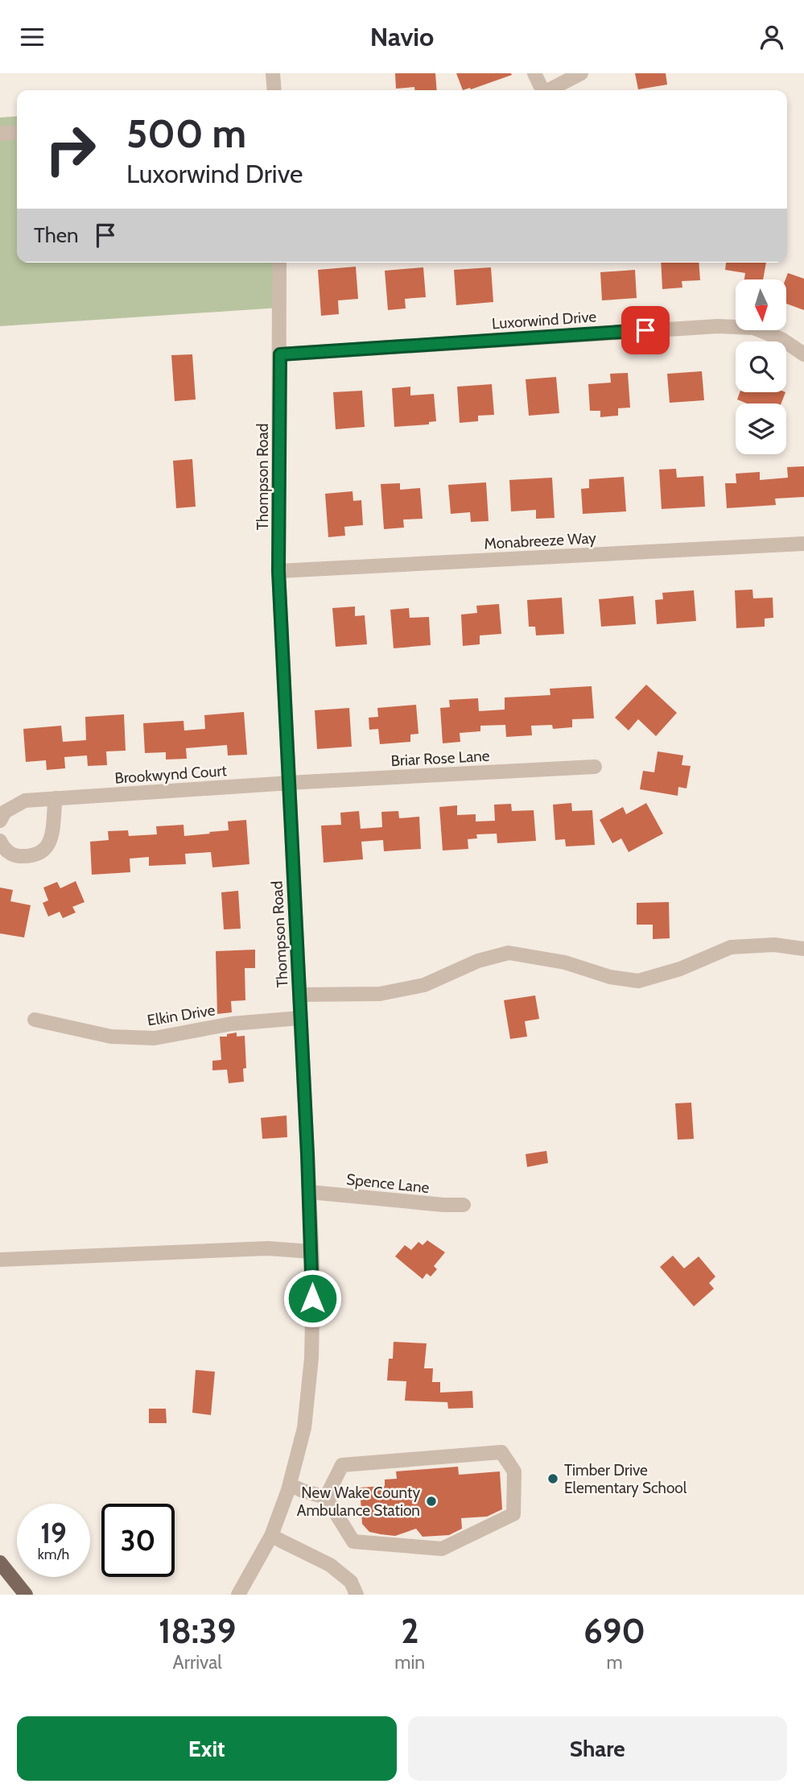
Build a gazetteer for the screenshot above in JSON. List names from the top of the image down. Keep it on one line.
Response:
{"streets":{"street":["Luxorwind Drive","Thompson Road","Monabreeze Way","Briar Rose Lane","Brookwynd Court","Elkin Drive","Spence Lane"]},"crossings":[["Luxorwind Drive","Thompson Road"],["Thompson Road","Monabreeze Way"],["Thompson Road","Briar Rose Lane"],["Thompson Road","Brookwynd Court"],["Thompson Road","Elkin Drive"],["Thompson Road","Spence Lane"],["Briar Rose Lane","Brookwynd Court"]],"places":["Timber Drive Elementary School","New Wake County Ambulance Station"],"north":"bottom","page":{"header":"Navio","turn":["500 m","Luxorwind Drive"],"then":"Then","speed":"19 km/h","limit":"30","eta":["18:39","Arrival","2","min","690","m"],"buttons":["Exit","Share"]}}
